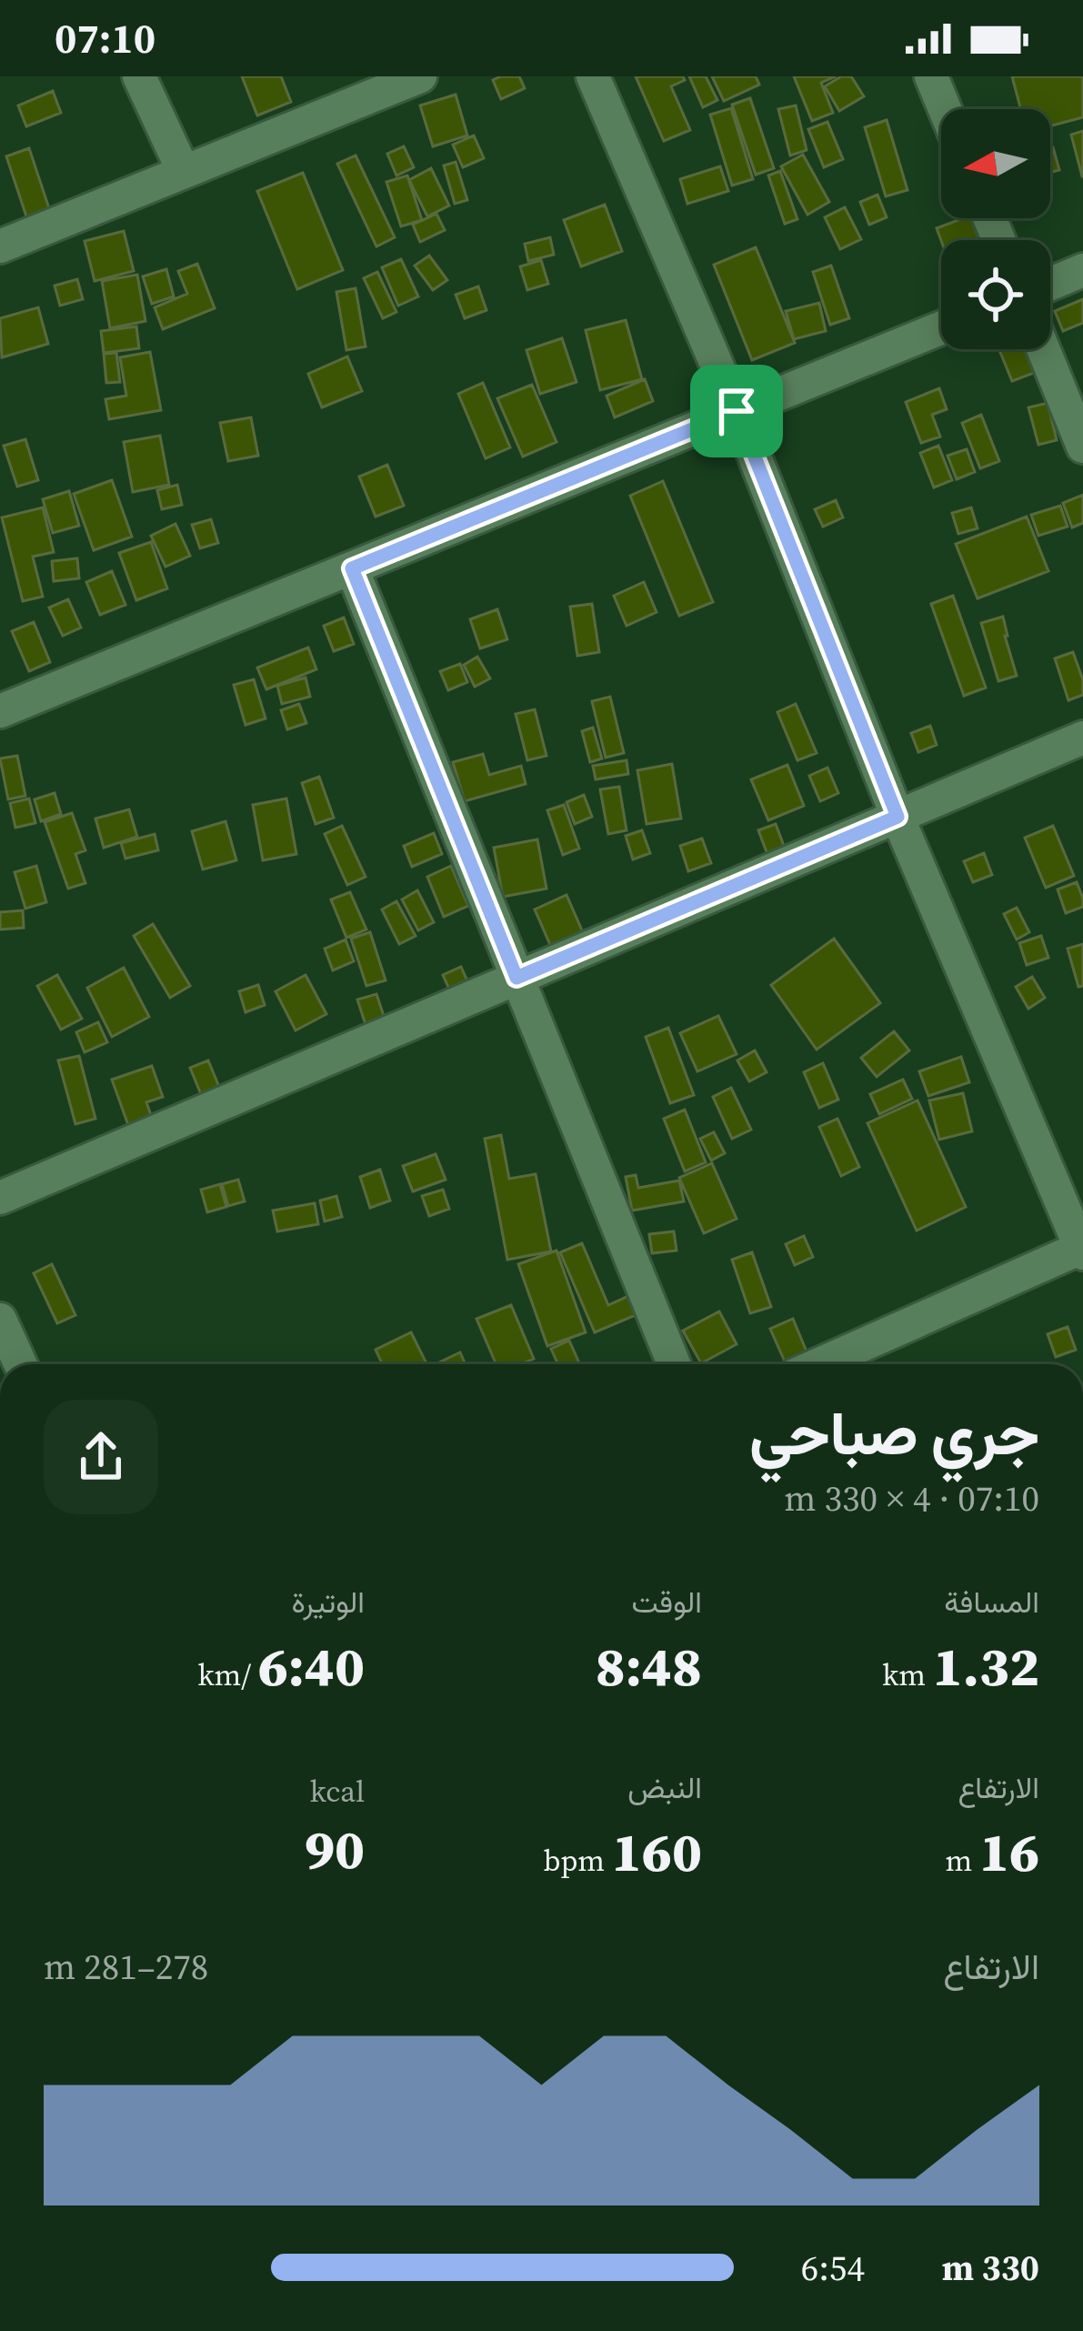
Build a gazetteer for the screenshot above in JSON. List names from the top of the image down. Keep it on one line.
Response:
{"north":"left","page":{"status":"07:10","heading":["جري صباحي","07:10 · 4 × 330 m"],"stats":[["المسافة","1.32 km"],["الوقت","8:48"],["الوتيرة","6:40 /km"],["الارتفاع","16 m"],["النبض","160 bpm"],["kcal","90"]],"chart":["الارتفاع","278–281 m"],"list":[{"name":"330 m","note":"6:54"}]}}
